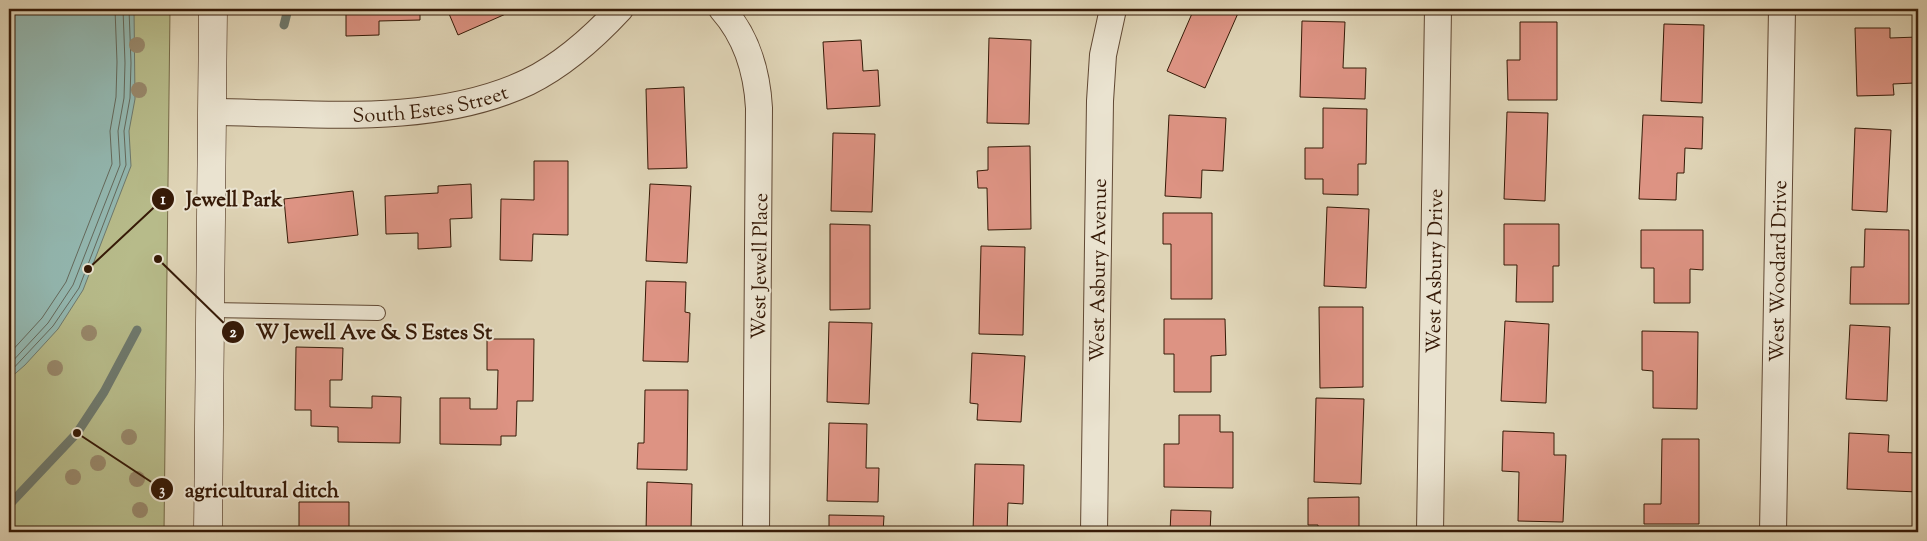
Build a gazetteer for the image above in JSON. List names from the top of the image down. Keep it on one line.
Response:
{"streets":{"street":["South Estes Street","West Jewell Place","West Asbury Avenue","West Asbury Drive","West Woodard Drive"]},"places":["W Jewell Ave & S Estes St","Jewell Park","agricultural ditch"]}
